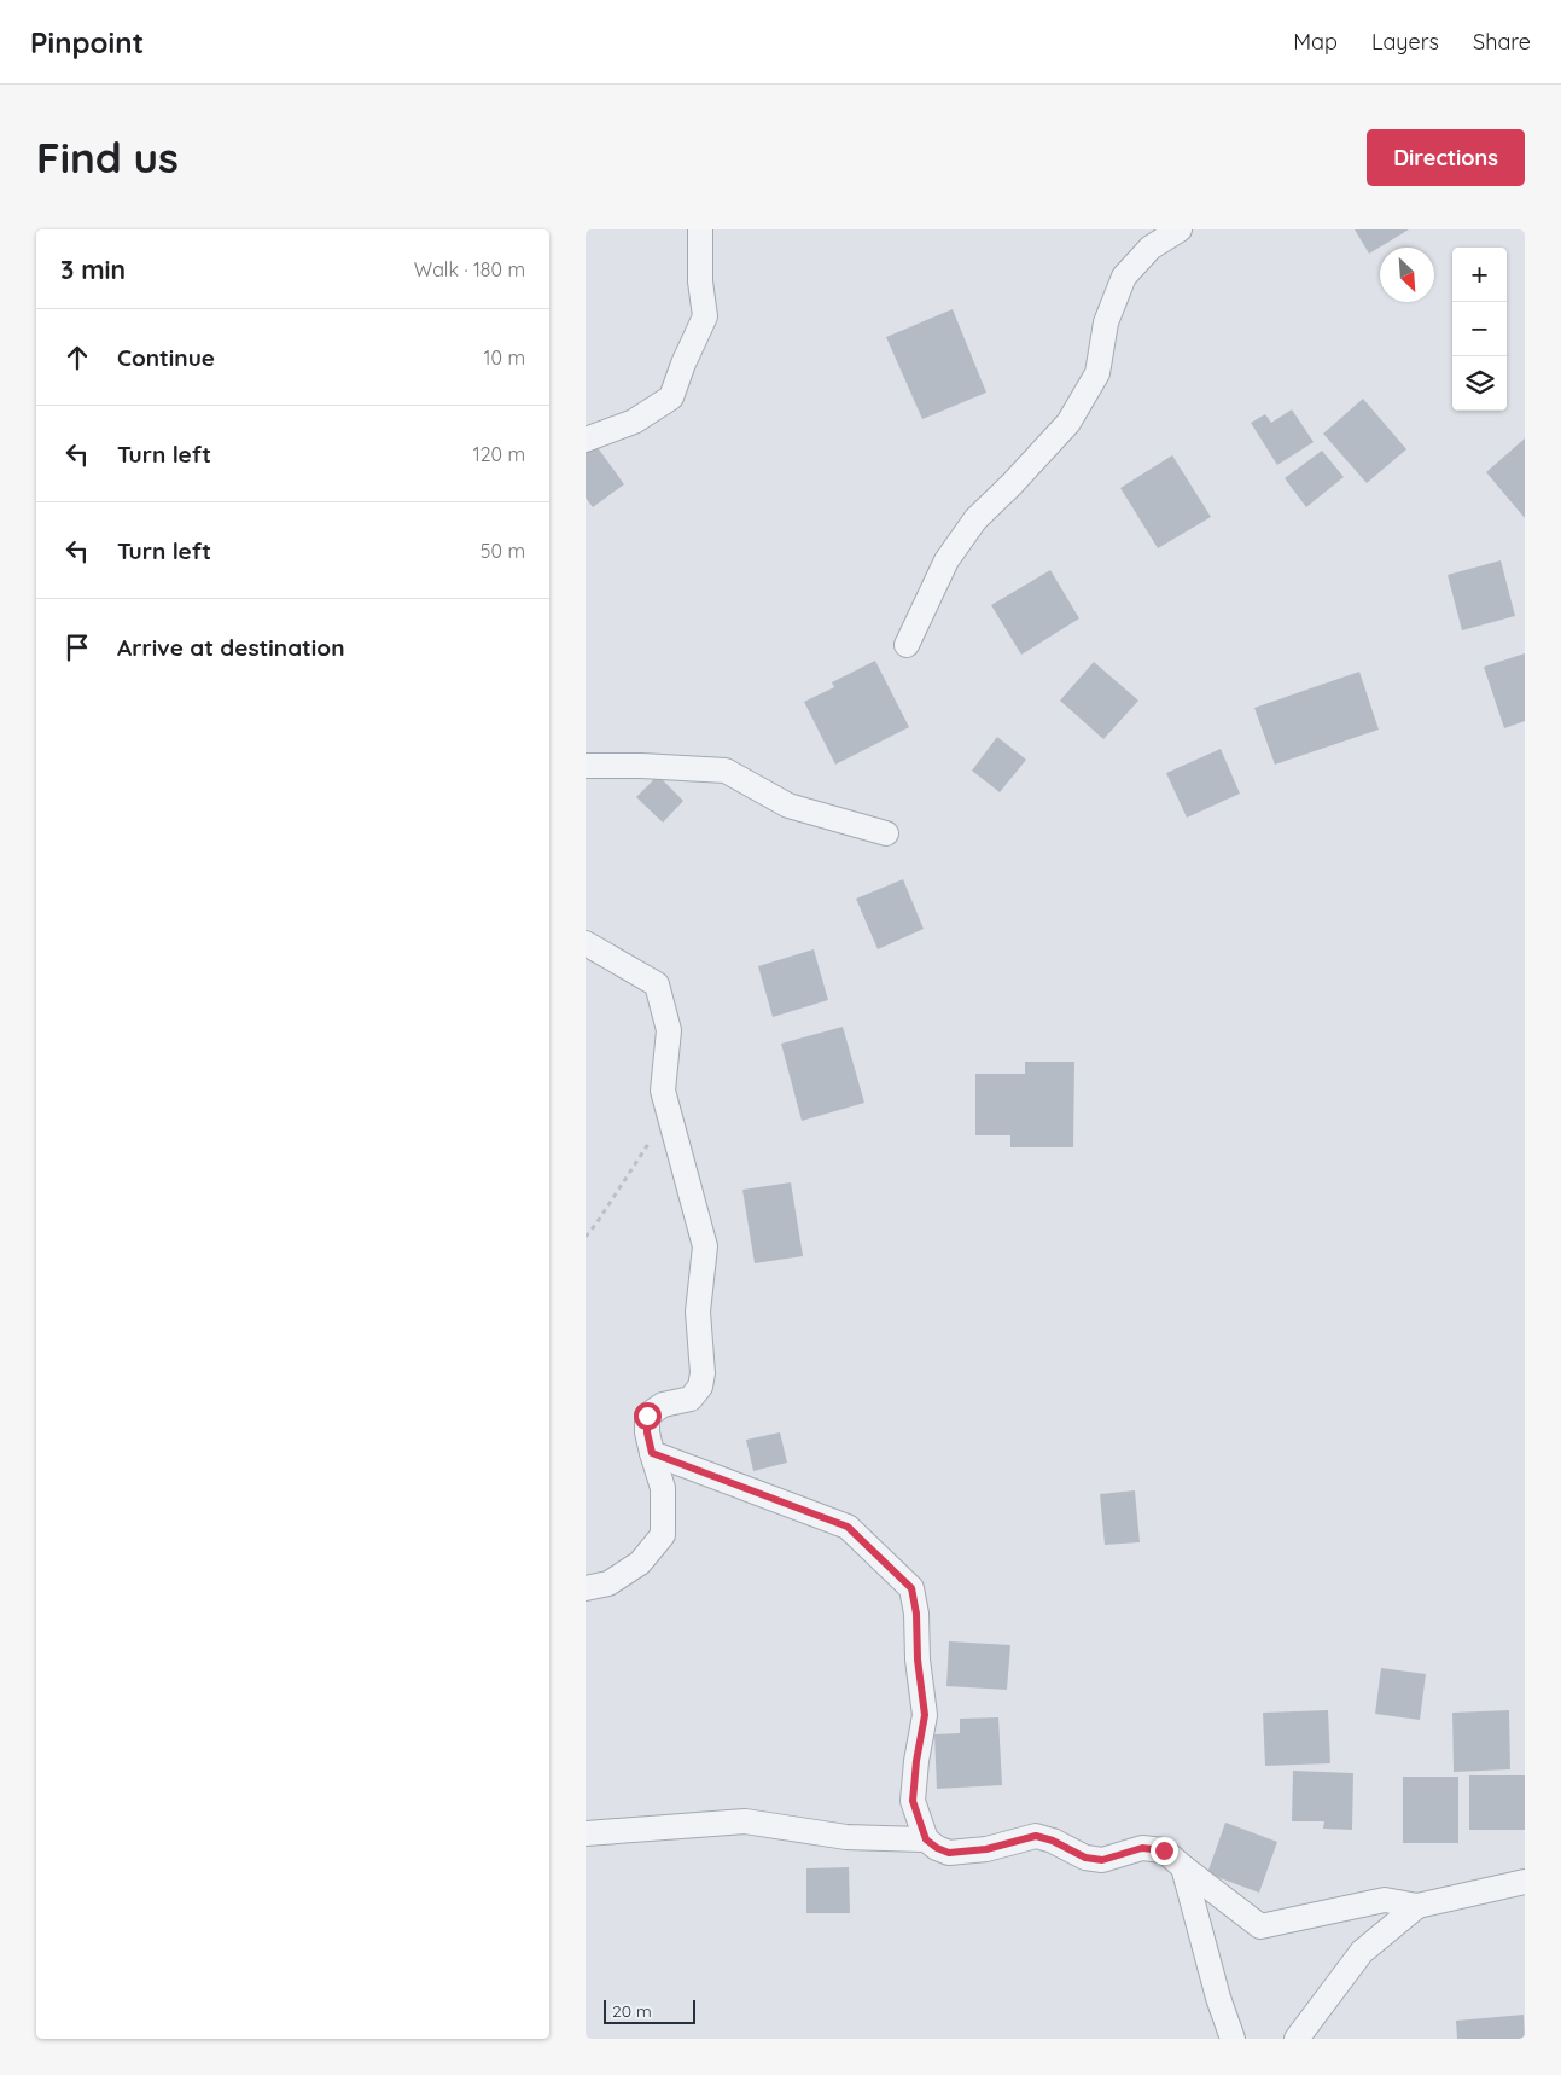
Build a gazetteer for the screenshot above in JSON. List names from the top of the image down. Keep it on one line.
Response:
{"scale_bar":"20 m","north":"bottom right","page":{"header":"Pinpoint","nav":["Map","Layers","Share"],"buttons":"Directions","title":"Find us","heading":["3 min","Walk · 180 m"],"map_buttons":["+","−"],"list":[["Continue","10 m"],["Turn left","120 m"],["Turn left","50 m"],"Arrive at destination"],"scale":"20 m"}}
